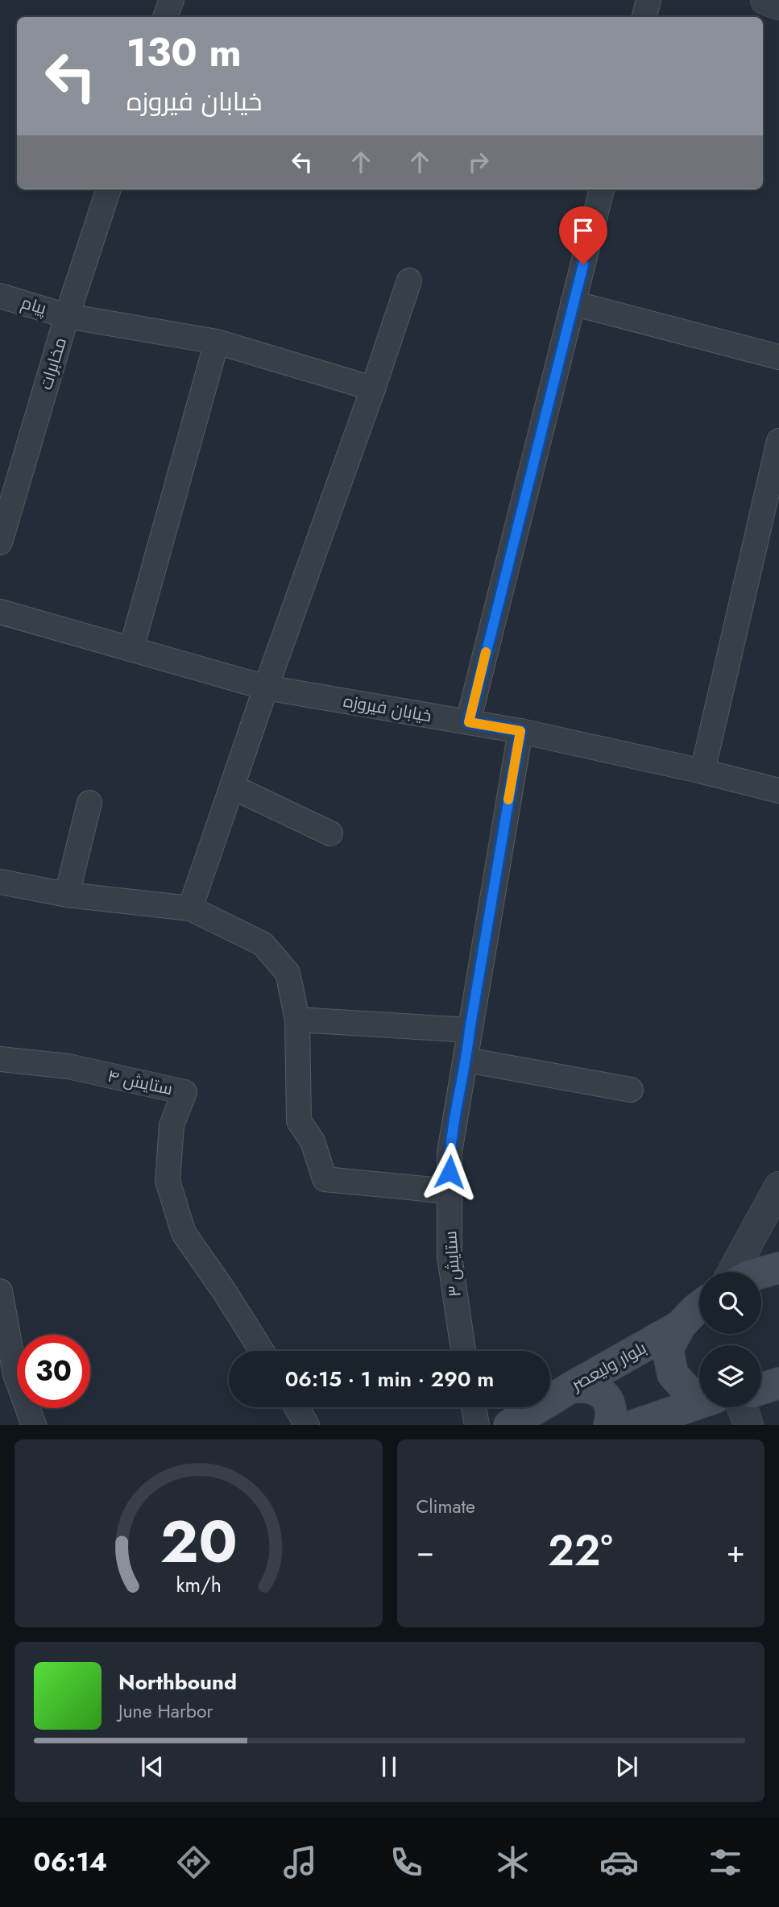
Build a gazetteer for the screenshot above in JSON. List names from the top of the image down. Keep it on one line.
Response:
{"streets":{"main road":["بلوار ولیعصر"],"street":["پیام","مخابرات","خیابان فیروزه","ستایش ۴","ستایش ۳"]},"crossings":[["پیام","مخابرات"],["خیابان فیروزه","ستایش ۳"]],"page":{"turn":["130 m","خیابان فیروزه"],"limit":"30","trip":"06:15 · 1 min · 290 m","tile":"Climate","heat":["−","22°","+"],"song":["Northbound","June Harbor"],"tabs":"06:14","gauge":["20","km/h"]}}
